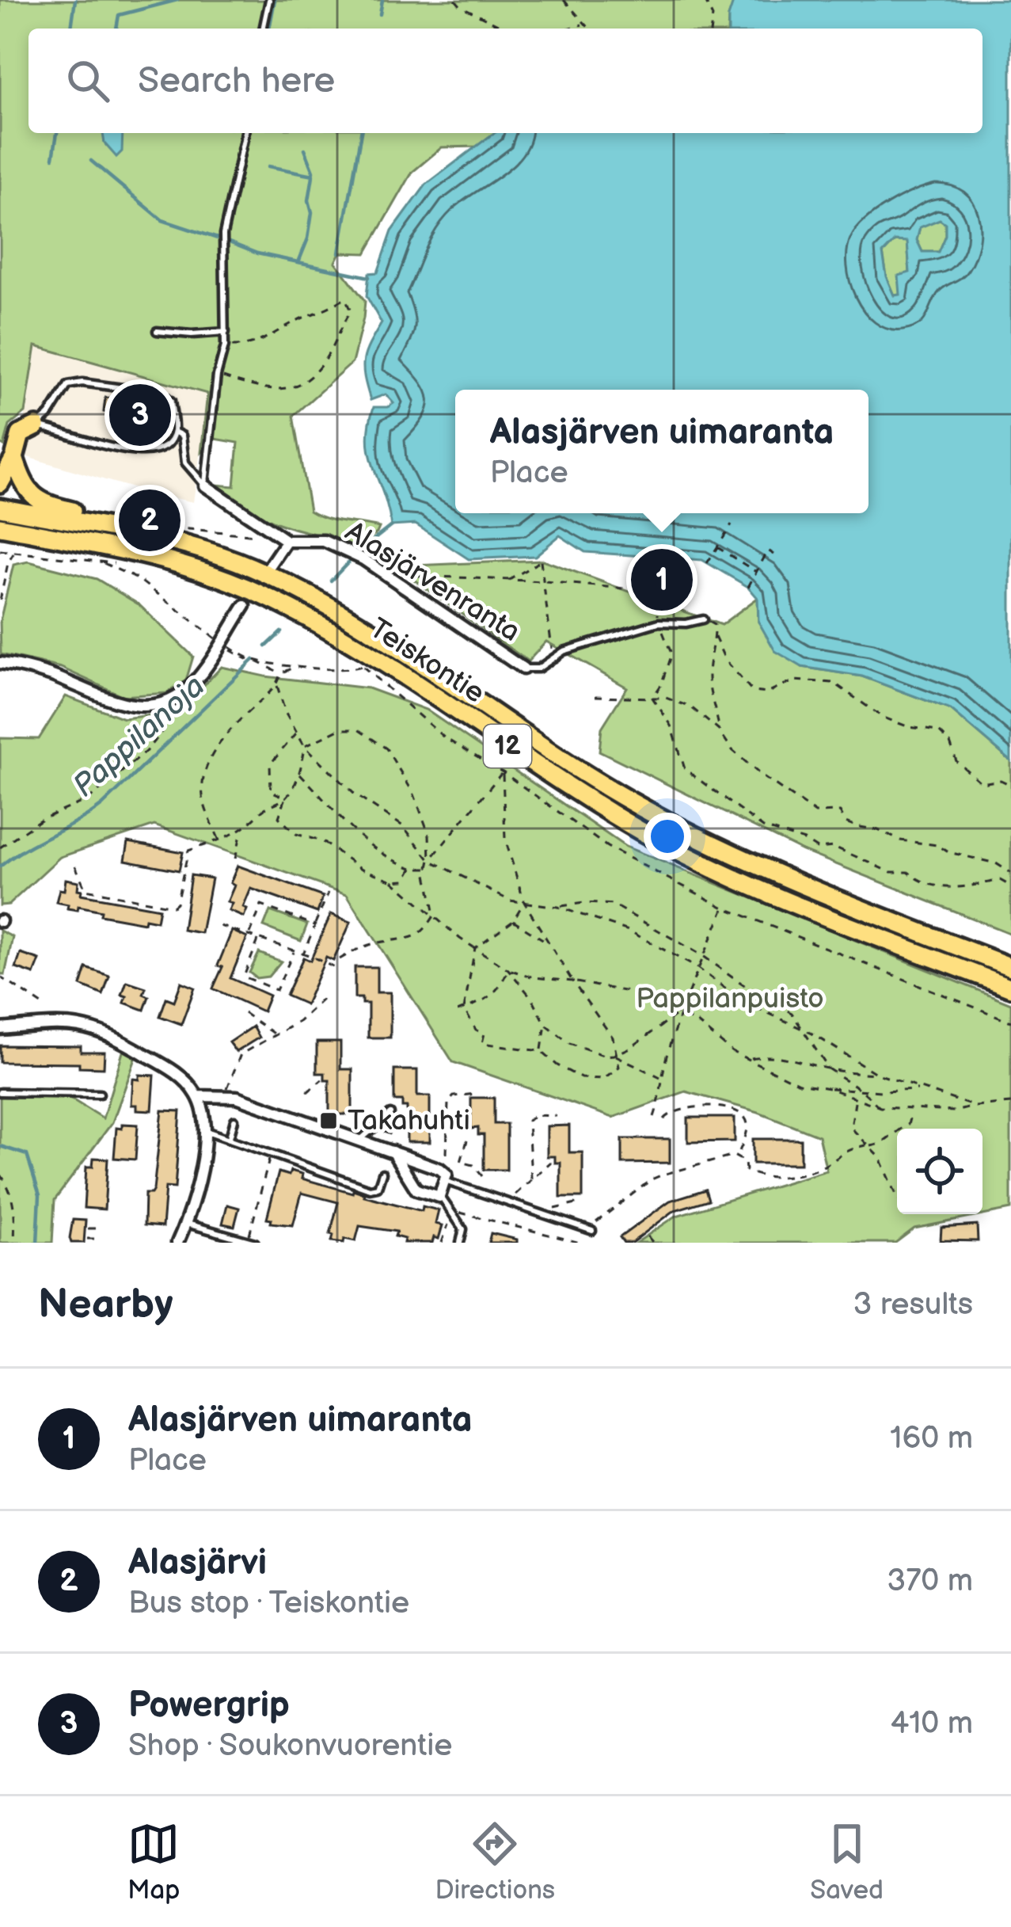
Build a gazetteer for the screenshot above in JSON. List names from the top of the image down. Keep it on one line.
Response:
{"streets":{"highway":["Teiskontie","12"],"street":["Alasjärvenranta"]},"water":["Pappilanoja"],"parks":["Pappilanpuisto"],"places":{"transit":["Takahuhti"]},"page":{"search":"Search here","pins":["3","2","1"],"popup":["Alasjärven uimaranta","Place"],"heading":["Nearby","3 results"],"list":[{"mark":"1","name":"Alasjärven uimaranta","note":"Place","value":"160 m"},{"mark":"2","name":"Alasjärvi","note":"Bus stop · Teiskontie","value":"370 m"},{"mark":"3","name":"Powergrip","note":"Shop · Soukonvuorentie","value":"410 m"}],"nav":["Map","Directions","Saved"]}}
